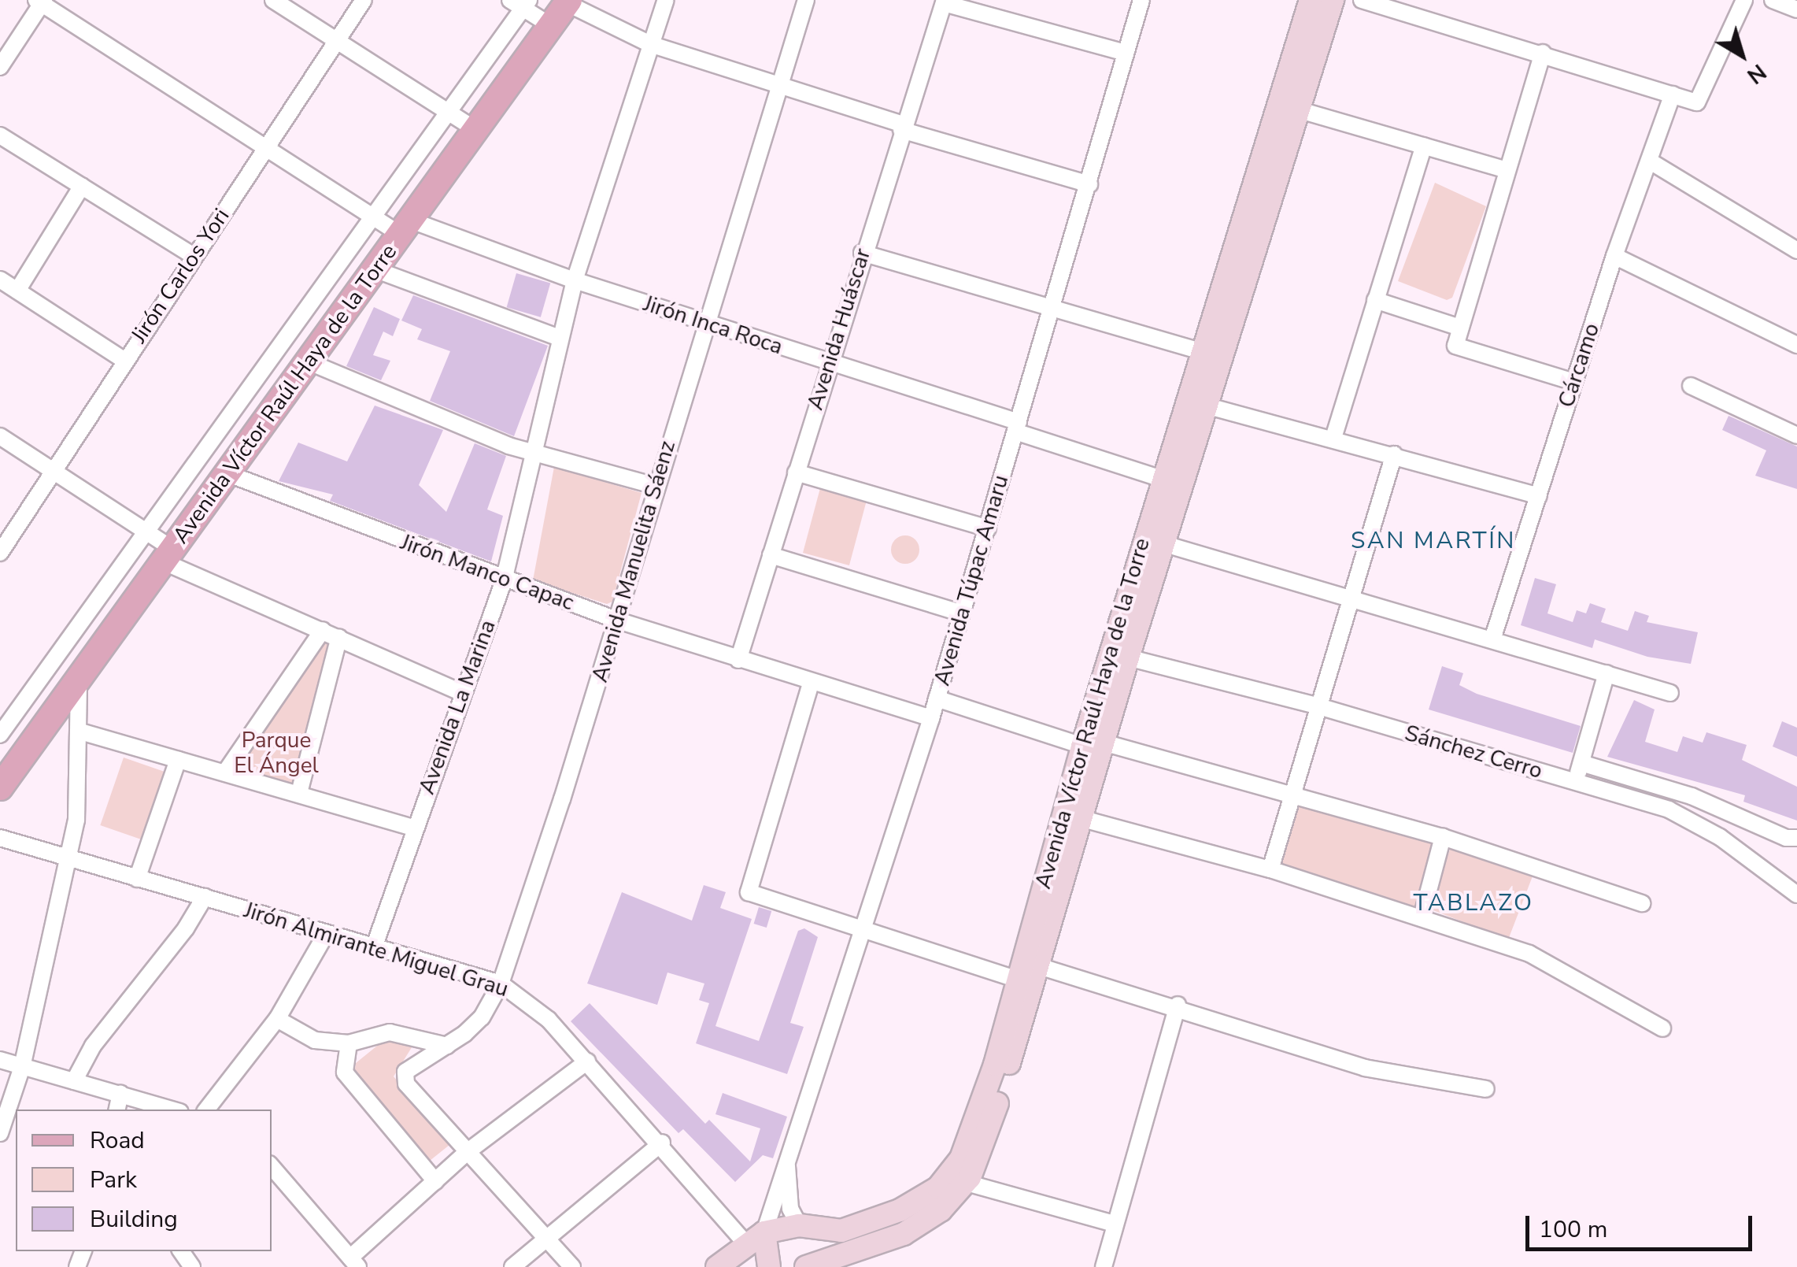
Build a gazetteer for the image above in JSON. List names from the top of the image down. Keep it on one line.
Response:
{"streets":{"main road":["Avenida Víctor Raúl Haya de la Torre"],"street":["Jirón Carlos Yori","Jirón Inca Roca","Avenida Huáscar","Cárcamo","Avenida Manuelita Sáenz","Jirón Manco Capac","Avenida Túpac Amaru","Avenida La Marina","Sánchez Cerro","Jirón Almirante Miguel Grau"]},"crossings":[["Jirón Carlos Yori","Jirón Inca Roca"],["Jirón Inca Roca","Avenida Huáscar"],["Jirón Inca Roca","Avenida Víctor Raúl Haya de la Torre"],["Jirón Inca Roca","Avenida Manuelita Sáenz"],["Jirón Inca Roca","Avenida Túpac Amaru"],["Jirón Inca Roca","Avenida La Marina"],["Avenida Huáscar","Jirón Manco Capac"],["Avenida Víctor Raúl Haya de la Torre","Jirón Manco Capac"],["Avenida Víctor Raúl Haya de la Torre","Avenida Túpac Amaru"],["Avenida Víctor Raúl Haya de la Torre","Sánchez Cerro"],["Avenida Víctor Raúl Haya de la Torre","Jirón Almirante Miguel Grau"],["Avenida Manuelita Sáenz","Jirón Manco Capac"],["Avenida Manuelita Sáenz","Jirón Almirante Miguel Grau"],["Jirón Manco Capac","Avenida Túpac Amaru"],["Jirón Manco Capac","Avenida La Marina"],["Avenida Túpac Amaru","Jirón Almirante Miguel Grau"],["Avenida La Marina","Jirón Almirante Miguel Grau"]],"districts":["SAN MARTÍN","TABLAZO"],"parks":["Parque El Ángel"],"legend":["Road","Park","Building"],"scale_bar":"100 m","north":"bottom right"}
